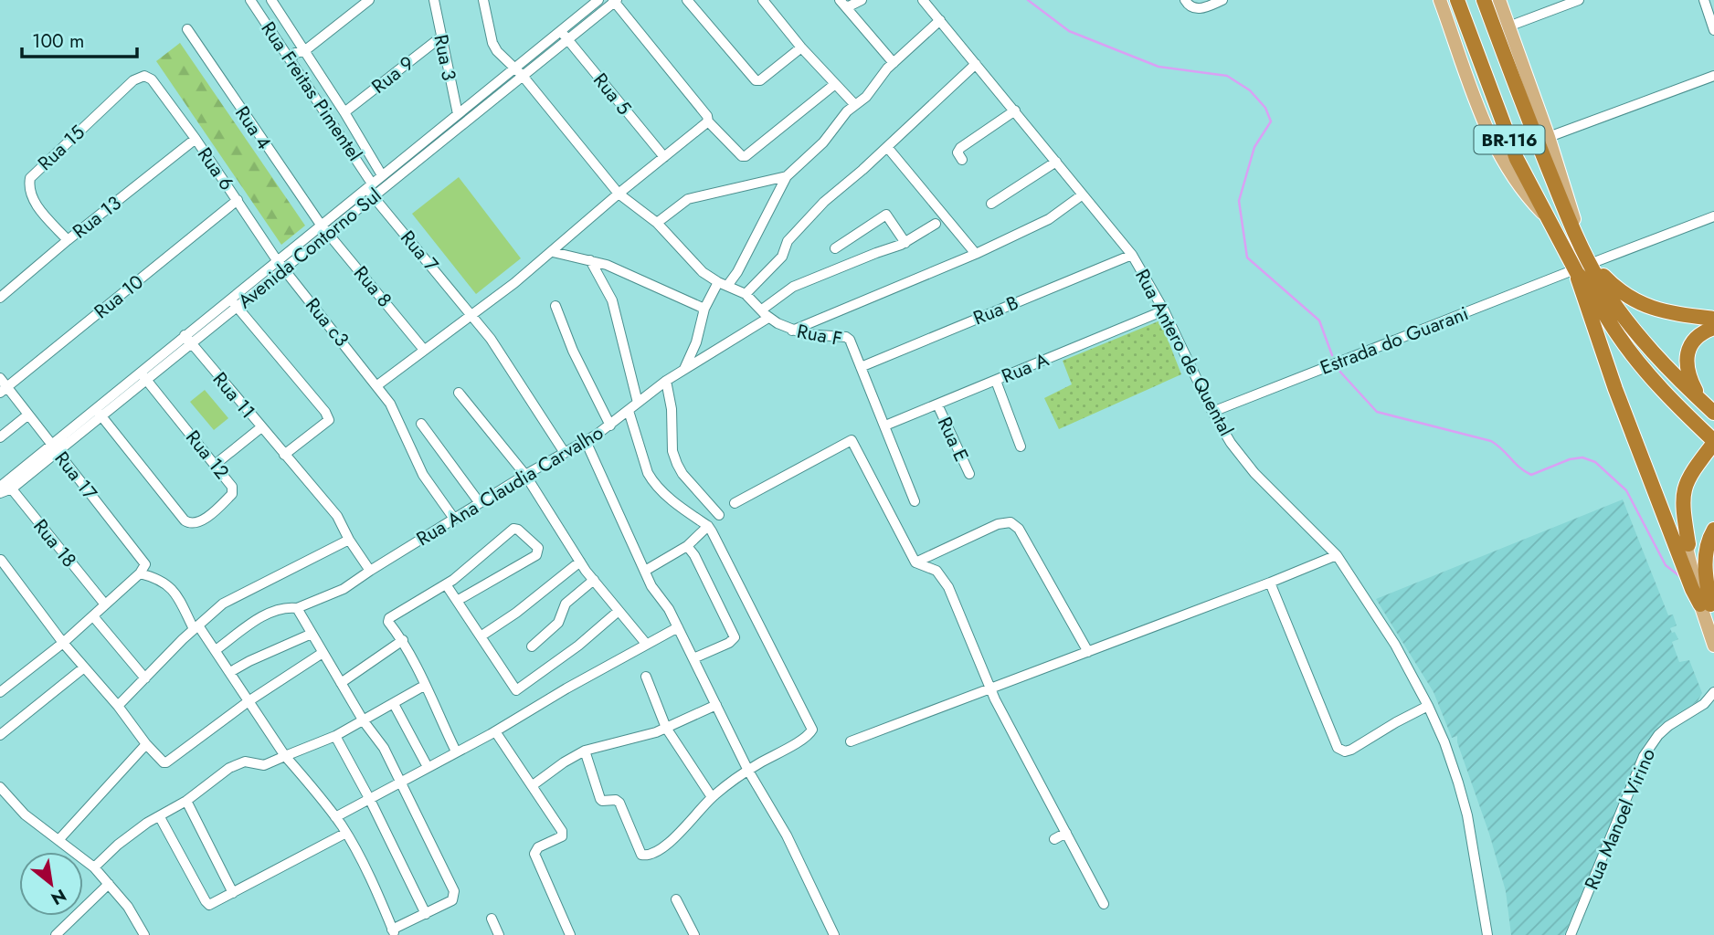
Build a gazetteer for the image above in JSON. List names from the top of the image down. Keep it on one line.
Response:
{"streets":{"highway":["BR-116"],"street":["Rua 3","Rua 9","Rua Freitas Pimentel","Rua 5","Rua 4","Rua 15","Rua 6","Rua 13","Avenida Contorno Sul","Rua 7","Rua 8","Rua 10","Rua B","Rua c3","Rua F","Estrada do Guarani","Rua Antero de Quental","Rua A","Rua 11","Rua E","Rua 12","Rua 17","Rua Ana Claudia Carvalho","Rua 18","Rua Manoel Virino"]},"crossings":[["Rua 3","Rua 9"],["Rua 3","Avenida Contorno Sul"],["Rua 9","Rua Freitas Pimentel"],["Rua Freitas Pimentel","Avenida Contorno Sul"],["Rua Freitas Pimentel","Rua 7"],["Rua 5","Avenida Contorno Sul"],["Rua 4","Avenida Contorno Sul"],["Rua 4","Rua 8"],["BR-116","Estrada do Guarani"],["Rua 15","Rua 6"],["Rua 15","Rua 13"],["Rua 6","Rua 13"],["Rua 6","Avenida Contorno Sul"],["Rua 6","Rua 10"],["Rua 6","Rua c3"],["Avenida Contorno Sul","Rua 7"],["Avenida Contorno Sul","Rua 8"],["Avenida Contorno Sul","Rua c3"],["Avenida Contorno Sul","Rua 11"],["Avenida Contorno Sul","Rua 12"],["Avenida Contorno Sul","Rua 17"],["Avenida Contorno Sul","Rua 18"],["Rua 7","Rua Ana Claudia Carvalho"],["Rua 10","Rua 17"],["Rua B","Rua F"],["Rua B","Rua Antero de Quental"],["Rua c3","Rua Ana Claudia Carvalho"],["Rua F","Rua A"],["Rua F","Rua Ana Claudia Carvalho"],["Estrada do Guarani","Rua Antero de Quental"],["Rua Antero de Quental","Rua A"],["Rua A","Rua E"]],"scale_bar":"100 m","north":"bottom right"}
